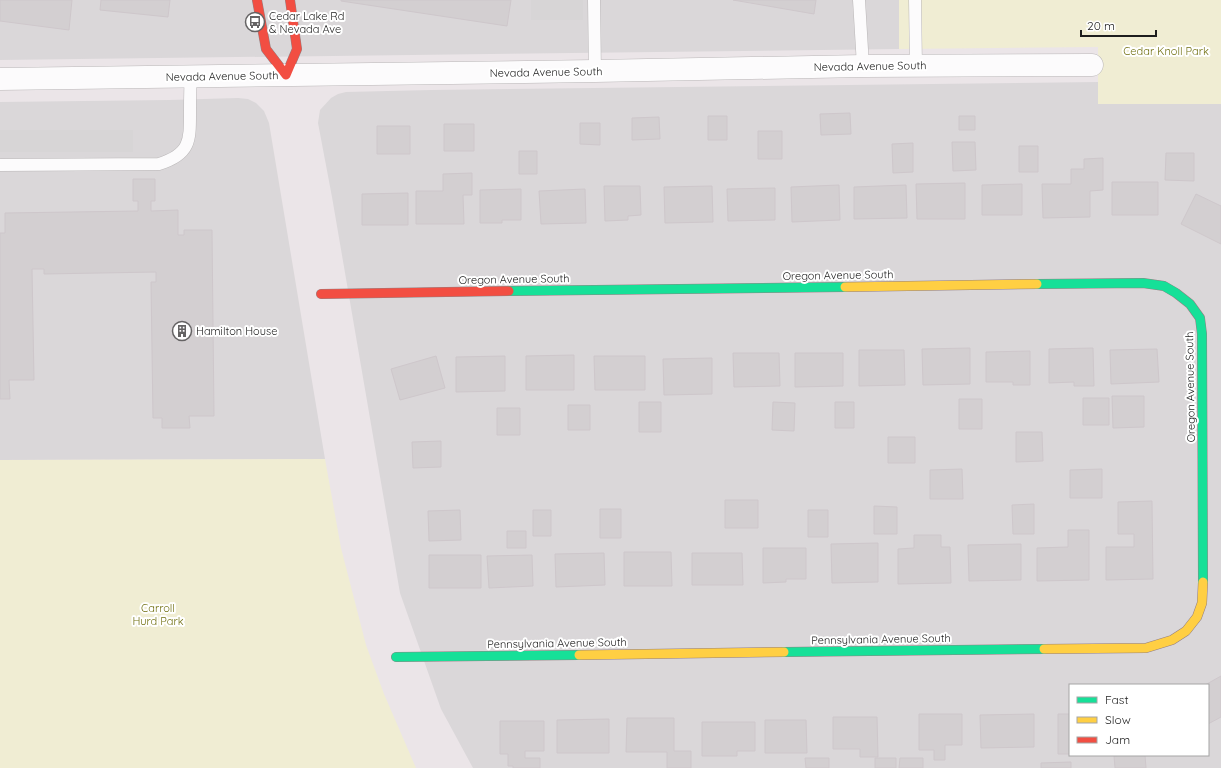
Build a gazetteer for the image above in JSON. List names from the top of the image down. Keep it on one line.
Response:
{"streets":{"street":["Nevada Avenue South","Oregon Avenue South","Pennsylvania Avenue South"]},"crossings":[["Oregon Avenue South","Pennsylvania Avenue South"]],"parks":["Cedar Knoll Park","Carroll Hurd Park"],"places":{"bus stop":["Cedar Lake Rd & Nevada Ave"],"building":["Hamilton House"]},"legend":["Fast","Slow","Jam"],"scale_bar":"20 m"}
